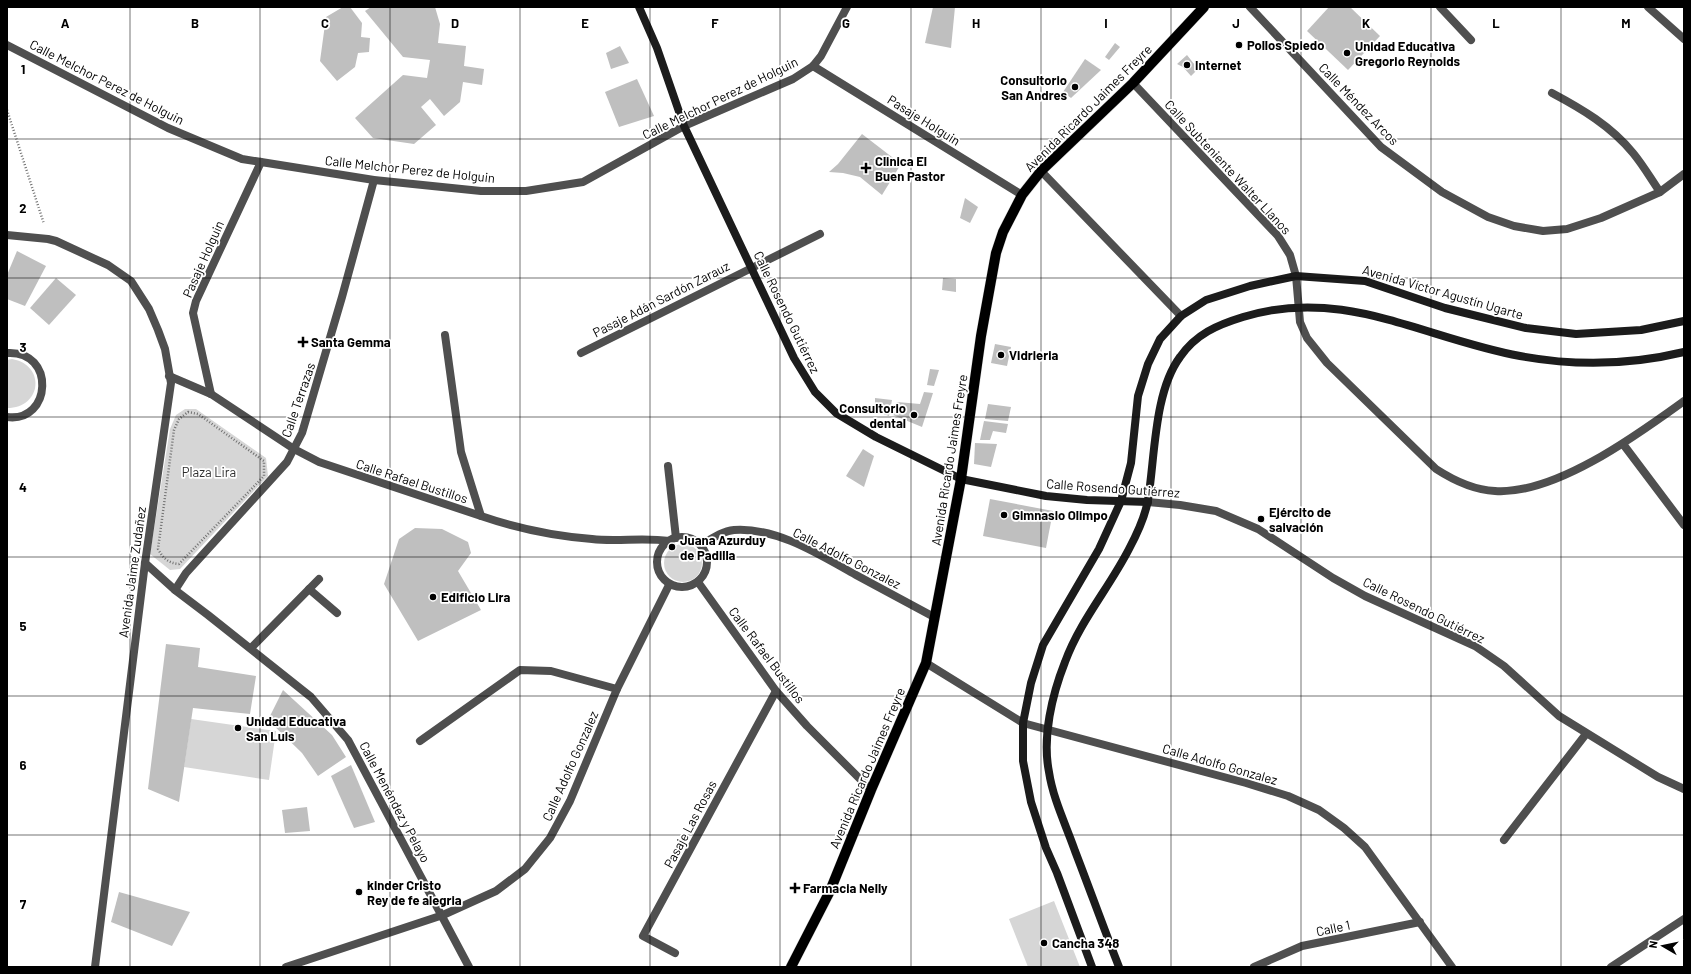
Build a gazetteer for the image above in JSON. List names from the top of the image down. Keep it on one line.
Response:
{"streets":{"main road":["Avenida Ricardo Jaimes Freyre"],"street":["Calle Melchor Perez de Holguin","Calle Méndez Arcos","Pasaje Holguin","Calle Subteniente Walter Llanos","Avenida Víctor Agustín Ugarte","Pasaje Adán Sardón Zarauz","Calle Rosendo Gutiérrez","Calle Terrazas","Calle Rafael Bustillos","Calle Adolfo Gonzalez","Avenida Jaime Zudañez","Calle Menéndez y Pelayo","Pasaje Las Rosas","Calle 1"]},"crossings":[["Calle Melchor Perez de Holguin","Pasaje Holguin"],["Calle Melchor Perez de Holguin","Calle Rosendo Gutiérrez"],["Calle Melchor Perez de Holguin","Calle Terrazas"],["Avenida Ricardo Jaimes Freyre","Pasaje Holguin"],["Avenida Ricardo Jaimes Freyre","Calle Subteniente Walter Llanos"],["Avenida Ricardo Jaimes Freyre","Calle Rosendo Gutiérrez"],["Avenida Ricardo Jaimes Freyre","Calle Rafael Bustillos"],["Avenida Ricardo Jaimes Freyre","Calle Adolfo Gonzalez"],["Pasaje Holguin","Calle Rafael Bustillos"],["Calle Subteniente Walter Llanos","Avenida Víctor Agustín Ugarte"],["Avenida Víctor Agustín Ugarte","Calle Rosendo Gutiérrez"],["Avenida Víctor Agustín Ugarte","Calle Adolfo Gonzalez"],["Pasaje Adán Sardón Zarauz","Calle Rosendo Gutiérrez"],["Calle Terrazas","Calle Rafael Bustillos"],["Calle Terrazas","Calle Menéndez y Pelayo"],["Calle Rafael Bustillos","Calle Adolfo Gonzalez"],["Calle Rafael Bustillos","Avenida Jaime Zudañez"],["Calle Rafael Bustillos","Pasaje Las Rosas"],["Calle Adolfo Gonzalez","Calle Menéndez y Pelayo"],["Calle Adolfo Gonzalez","Calle 1"],["Avenida Jaime Zudañez","Calle Menéndez y Pelayo"]],"parks":["Plaza Lira"],"places":{"other":["Pollos Spiedo","Unidad Educativa Gregorio Reynolds","Internet","Consultorio San Andres","Vidrieria","Consultorio dental","Gimnasio Olimpo","Ejército de salvación","Juana Azurduy de Padilla","Edificio Lira","Unidad Educativa San Luis","kinder Cristo Rey de fe alegria","Cancha 348"],"health":["Clinica El Buen Pastor","Santa Gemma","Farmacia Nelly"]},"north":"left","grid":{"columns":["A","B","C","D","E","F","G","H","I","J","K","L","M"],"rows":["1","2","3","4","5","6","7"]}}
